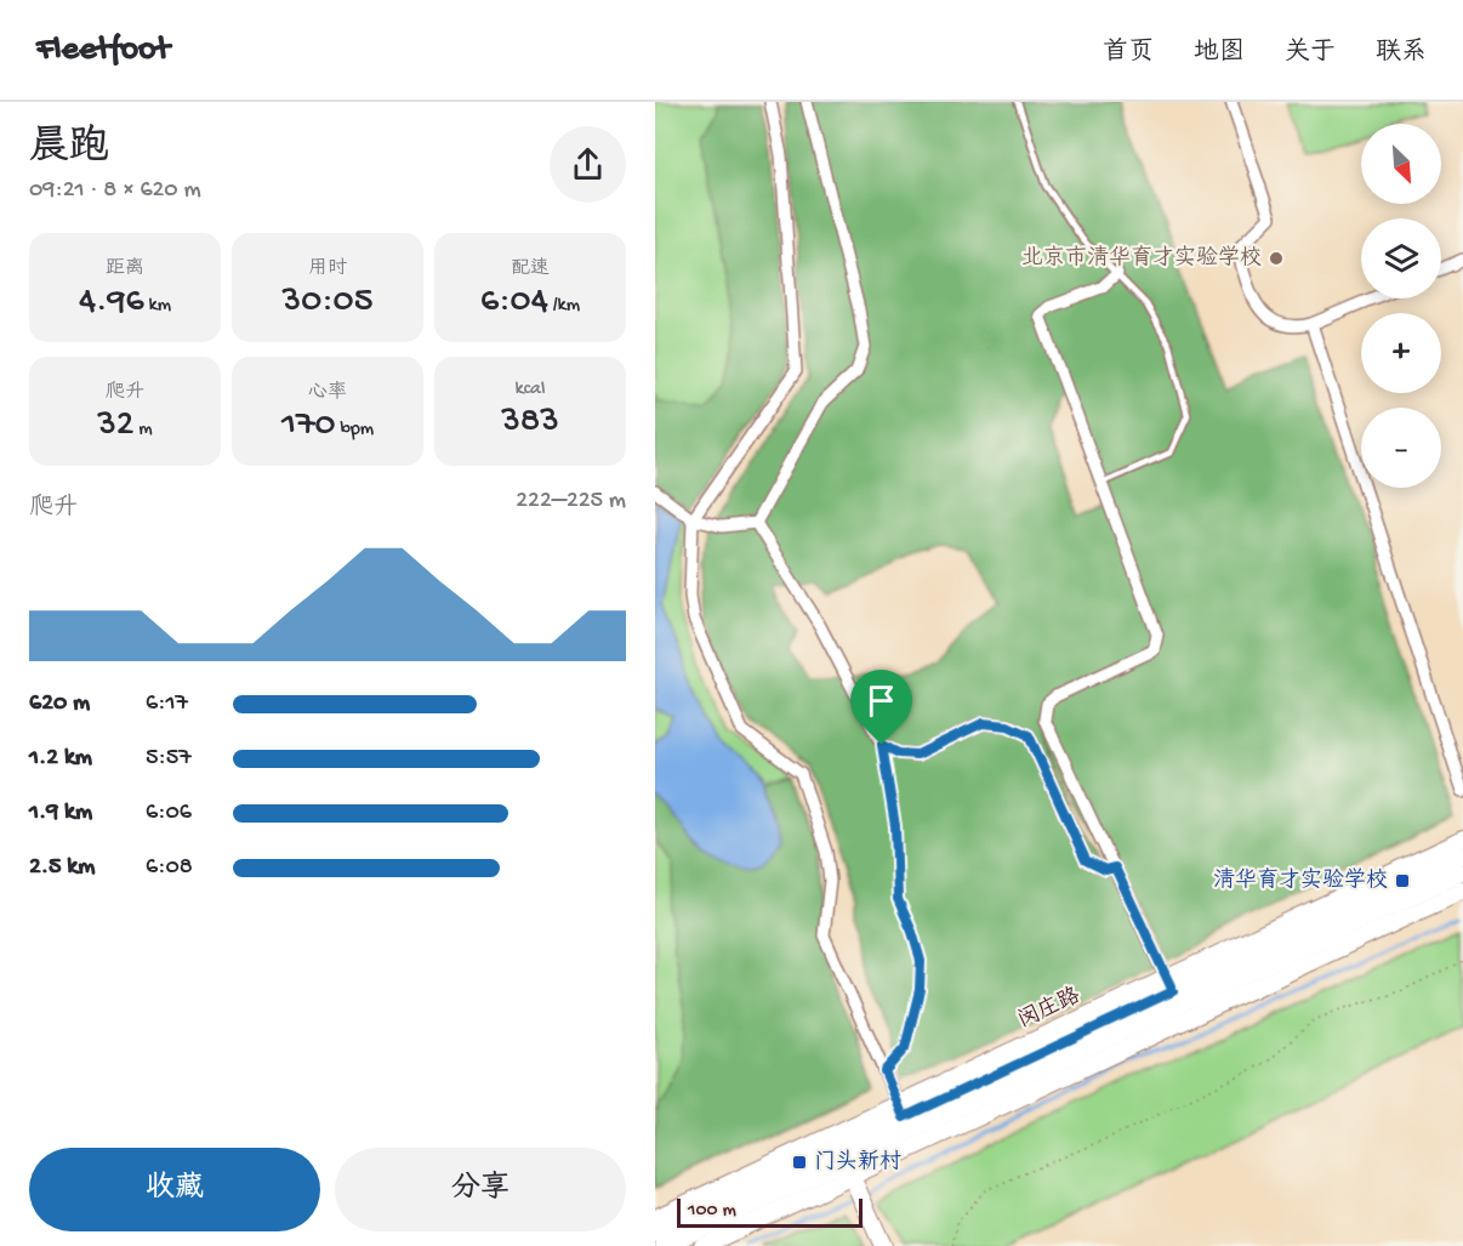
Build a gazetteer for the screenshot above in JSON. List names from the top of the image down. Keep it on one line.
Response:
{"streets":{"main road":["闵庄路"]},"places":{"other":["北京市清华育才实验学校"],"transit":["清华育才实验学校","门头新村"]},"scale_bar":"100 m","north":"bottom right","page":{"header":"Fleetfoot","nav":["首页","地图","关于","联系"],"heading":["晨跑","09:21 · 8 × 620 m"],"map_buttons":["+","−"],"stats":[["距离","4.96 km"],["用时","30:05"],["配速","6:04 /km"],["爬升","32 m"],["心率","170 bpm"],["kcal","383"]],"chart":["爬升","222–225 m"],"list":[{"name":"620 m","note":"6:17"},{"name":"1.2 km","note":"5:57"},{"name":"1.9 km","note":"6:06"},{"name":"2.5 km","note":"6:08"}],"buttons":["收藏","分享"],"scale":"100 m"}}
